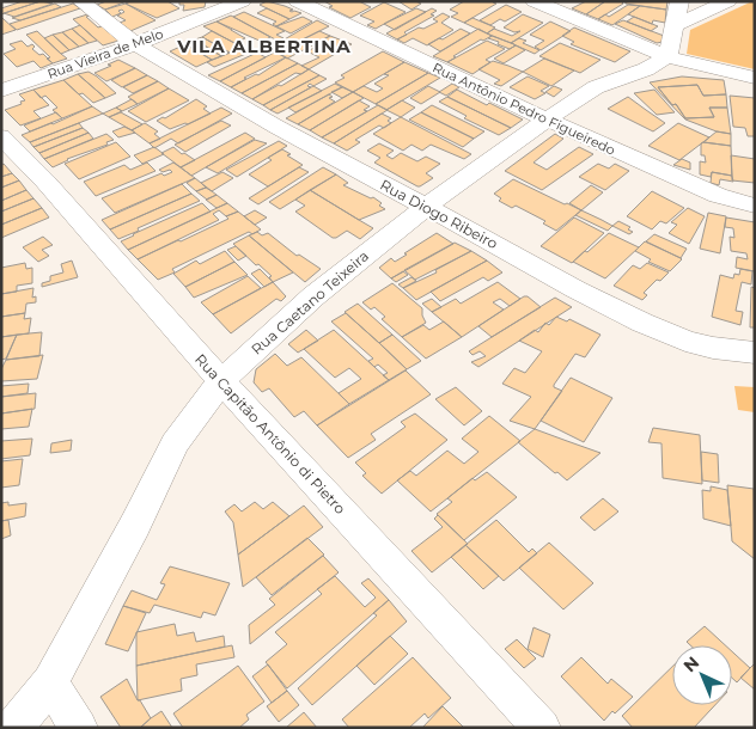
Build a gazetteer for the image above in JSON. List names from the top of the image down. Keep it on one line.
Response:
{"streets":{"street":["Rua Vieira de Melo","Rua Antônio Pedro Figueiredo","Rua Diogo Ribeiro","Rua Caetano Teixeira","Rua Capitão Antônio di Pietro"]},"crossings":[["Rua Vieira de Melo","Rua Diogo Ribeiro"],["Rua Antônio Pedro Figueiredo","Rua Caetano Teixeira"],["Rua Diogo Ribeiro","Rua Caetano Teixeira"],["Rua Caetano Teixeira","Rua Capitão Antônio di Pietro"]],"districts":["VILA ALBERTINA"],"north":"top left"}
